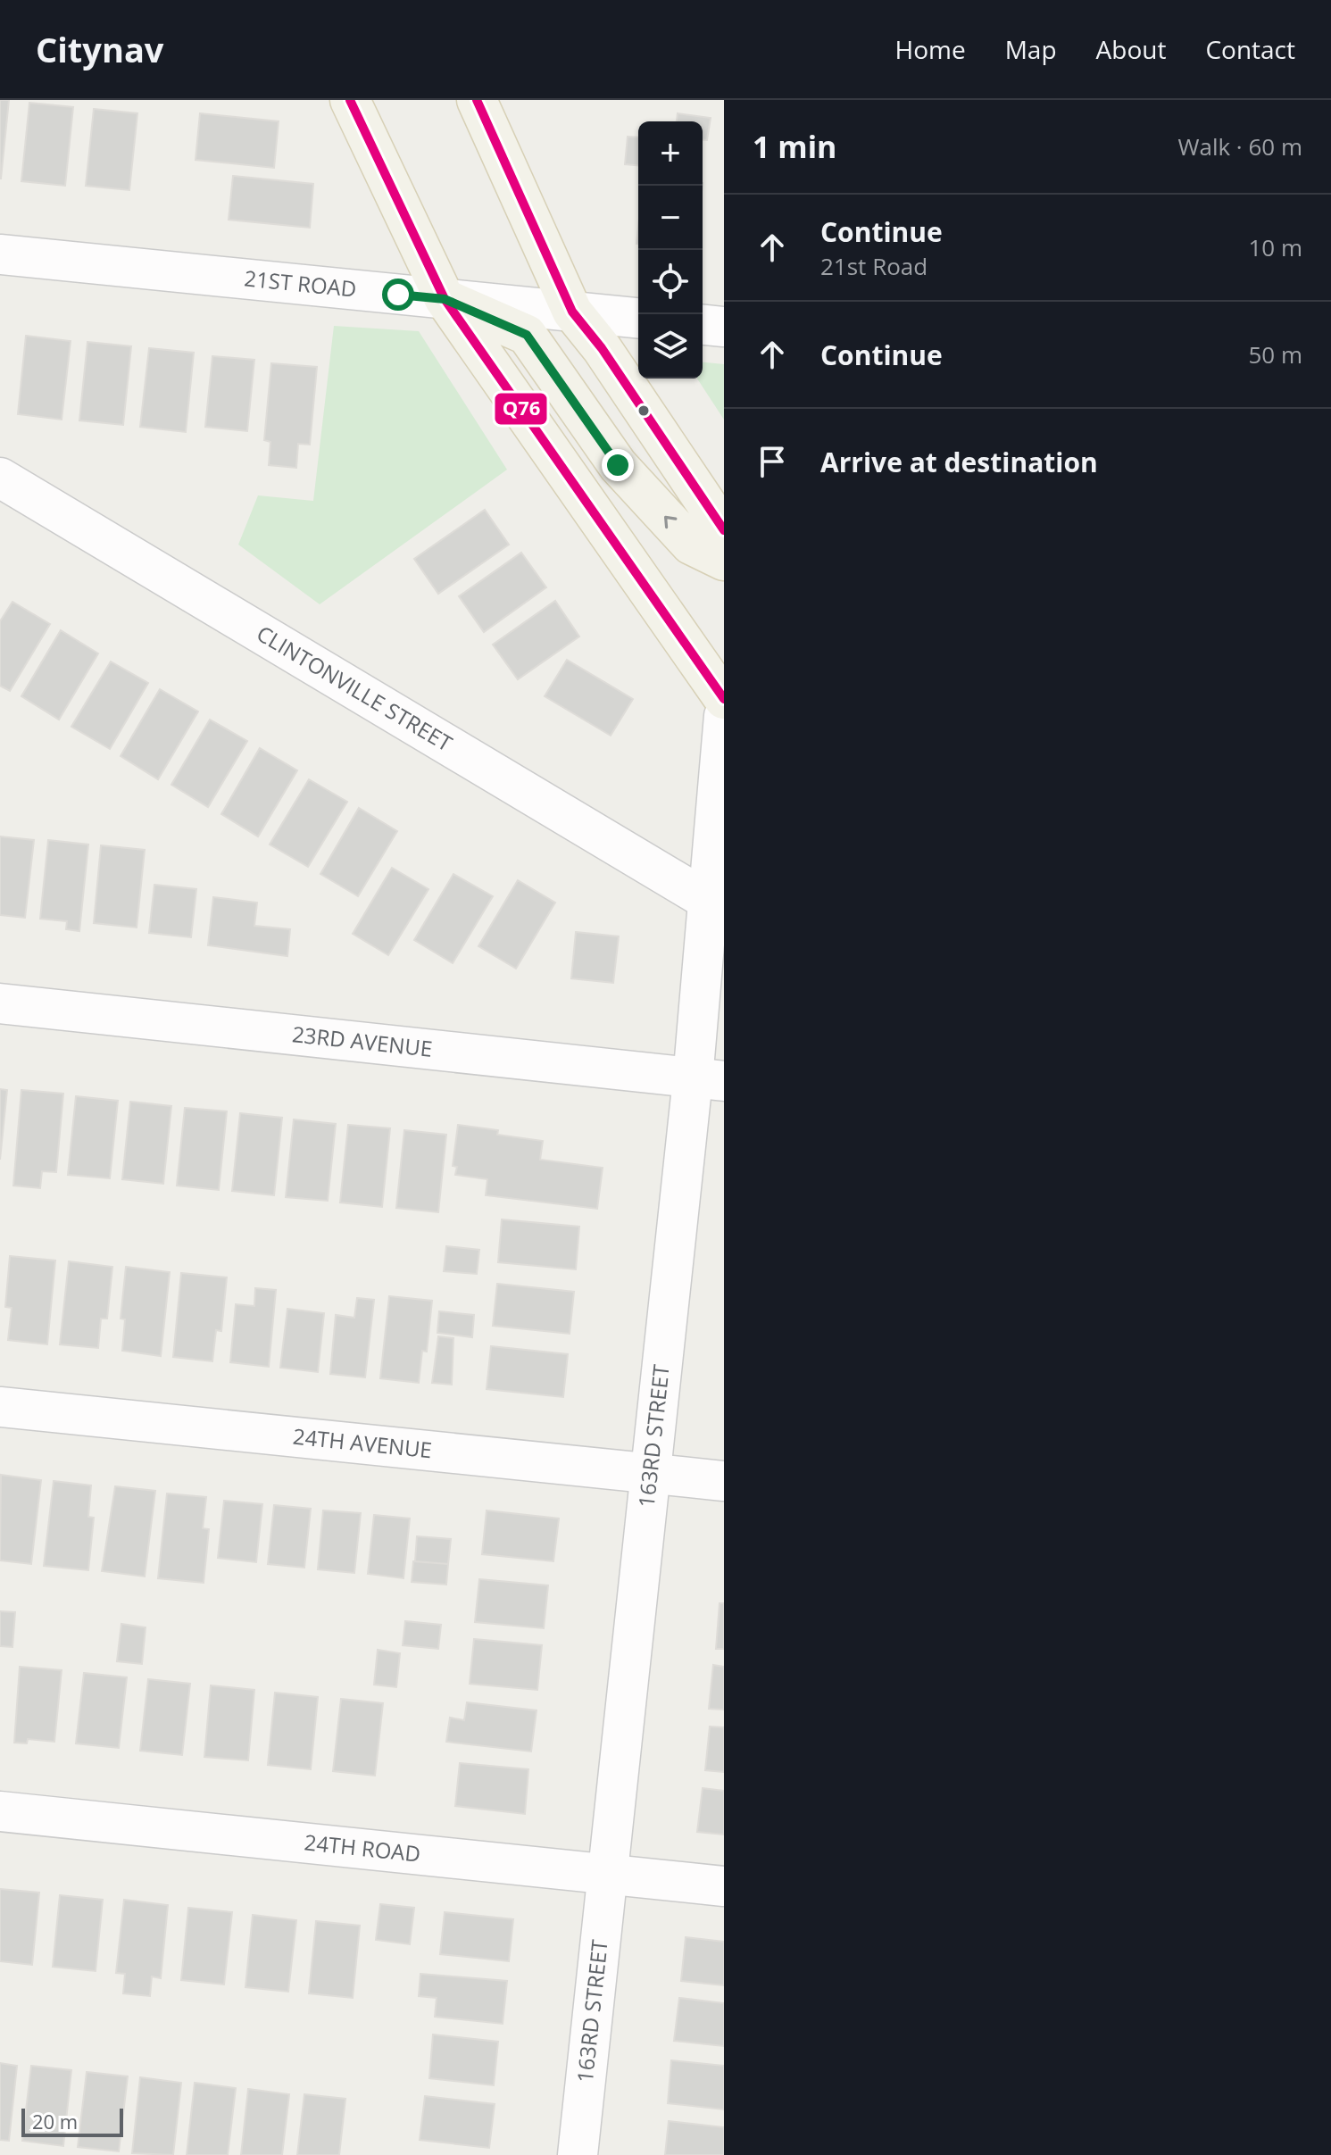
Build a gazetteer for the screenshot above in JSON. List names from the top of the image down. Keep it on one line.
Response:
{"streets":{"street":["21ST ROAD","CLINTONVILLE STREET","23RD AVENUE","163RD STREET","24TH AVENUE","24TH ROAD"]},"crossings":[["CLINTONVILLE STREET","163RD STREET"],["23RD AVENUE","163RD STREET"],["163RD STREET","24TH AVENUE"],["163RD STREET","24TH ROAD"]],"lines":["transit line Q76"],"scale_bar":"20 m","page":{"header":"Citynav","nav":["Home","Map","About","Contact"],"heading":["1 min","Walk · 60 m"],"map_buttons":["+","−"],"list":[["Continue","21st Road","10 m"],["Continue","50 m"],"Arrive at destination"],"scale":"20 m"}}
